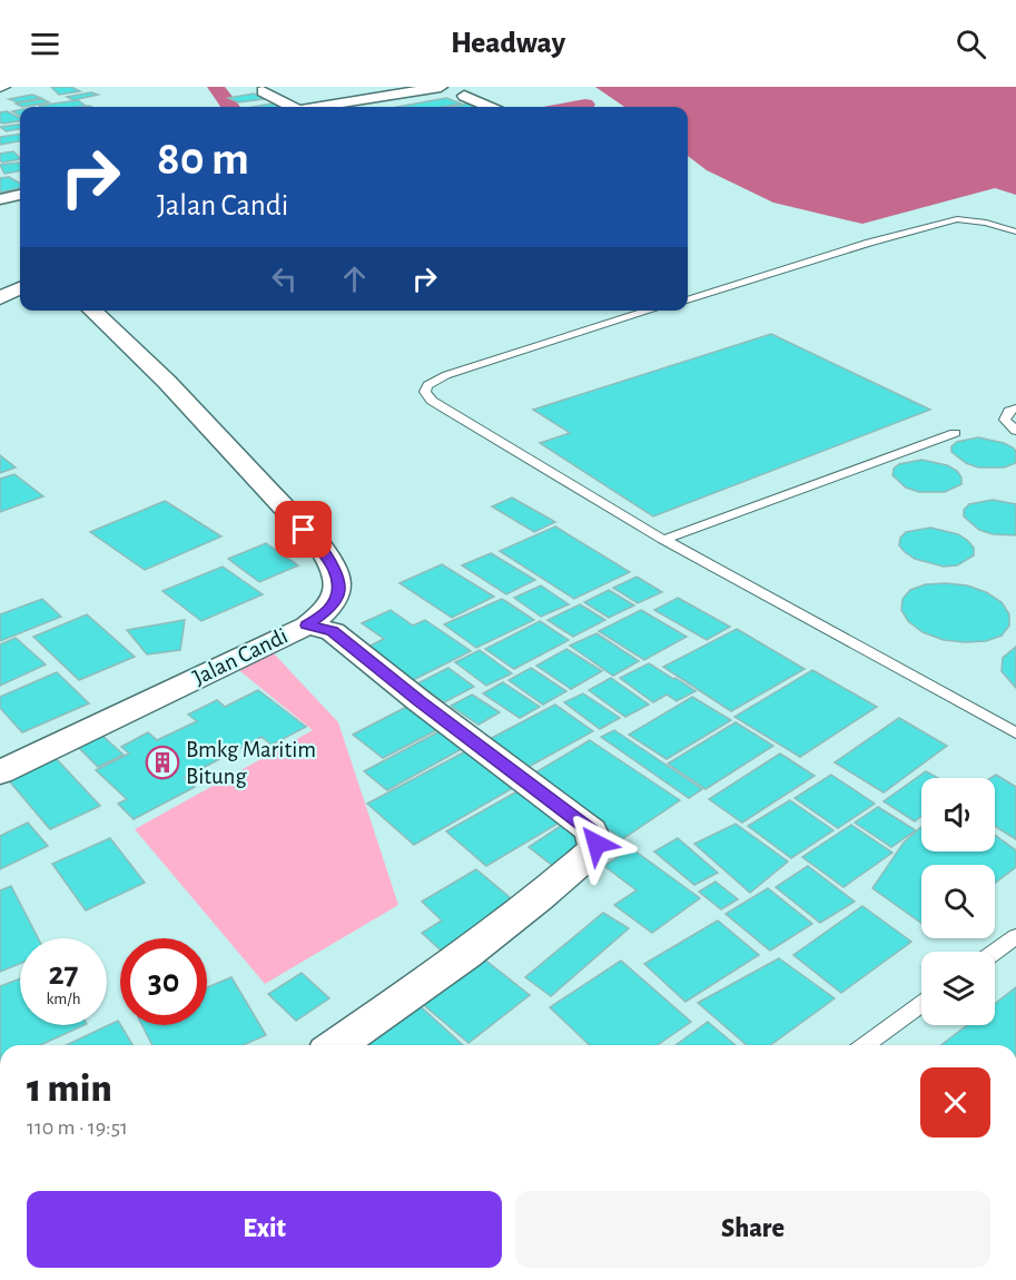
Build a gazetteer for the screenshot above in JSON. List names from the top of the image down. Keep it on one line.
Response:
{"streets":{"street":["Jalan Candi"]},"places":{"building":["Bmkg Maritim Bitung"]},"page":{"header":"Headway","turn":["80 m","Jalan Candi"],"speed":"27 km/h","limit":"30","heading":["1 min","110 m · 19:51"],"buttons":["Exit","Share"]}}
